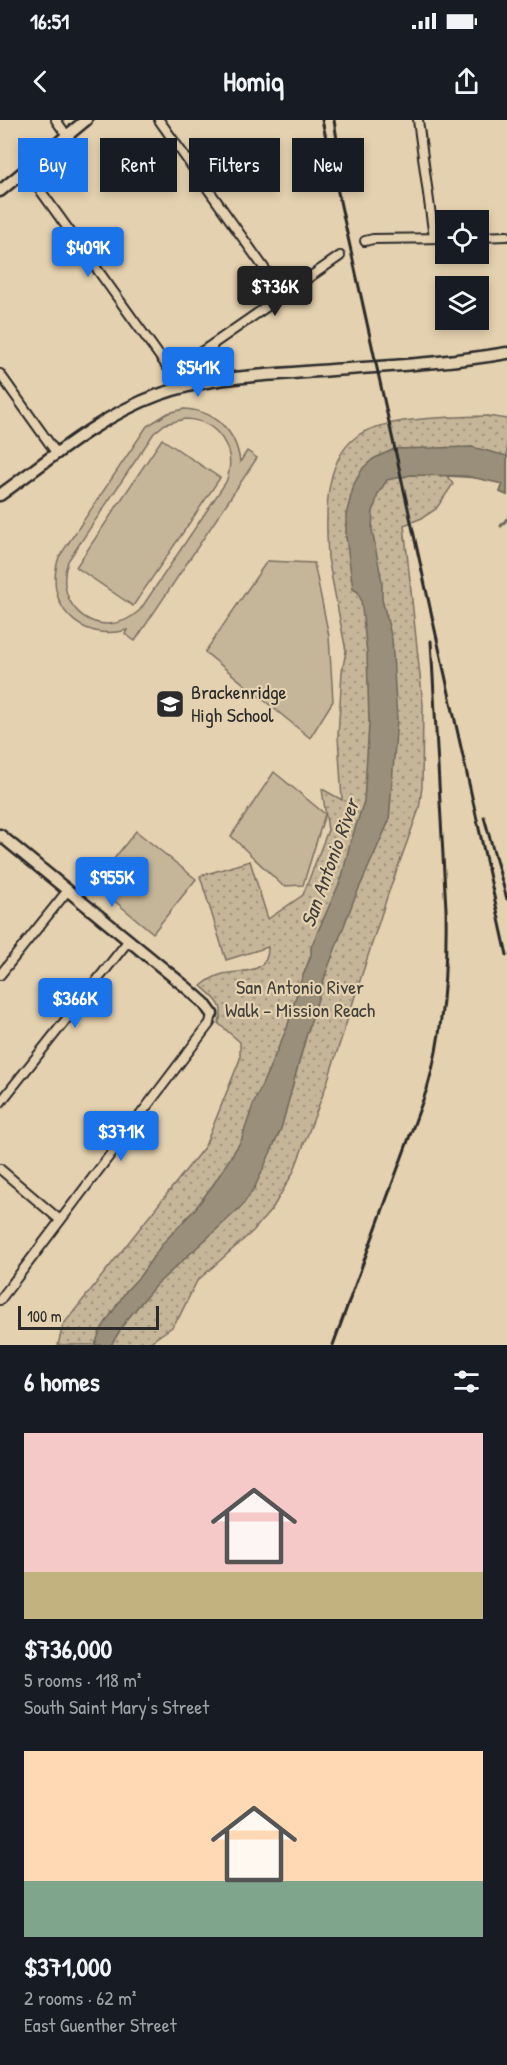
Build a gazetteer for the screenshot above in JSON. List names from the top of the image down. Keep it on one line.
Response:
{"water":["San Antonio River"],"parks":["San Antonio River Walk - Mission Reach"],"places":{"school or university":["Brackenridge High School"]},"scale_bar":"100 m","page":{"status":"16:51","header":"Homiq","chip":["Buy","Rent","Filters","New"],"price":["$409K","$736K","$541K","$955K","$366K","$371K"],"scale":"100 m","heading":"6 homes","list":[{"name":"$736,000","note":"5 rooms · 118 m² · South Saint Mary's Street"},{"name":"$371,000","note":"2 rooms · 62 m² · East Guenther Street"}]}}
